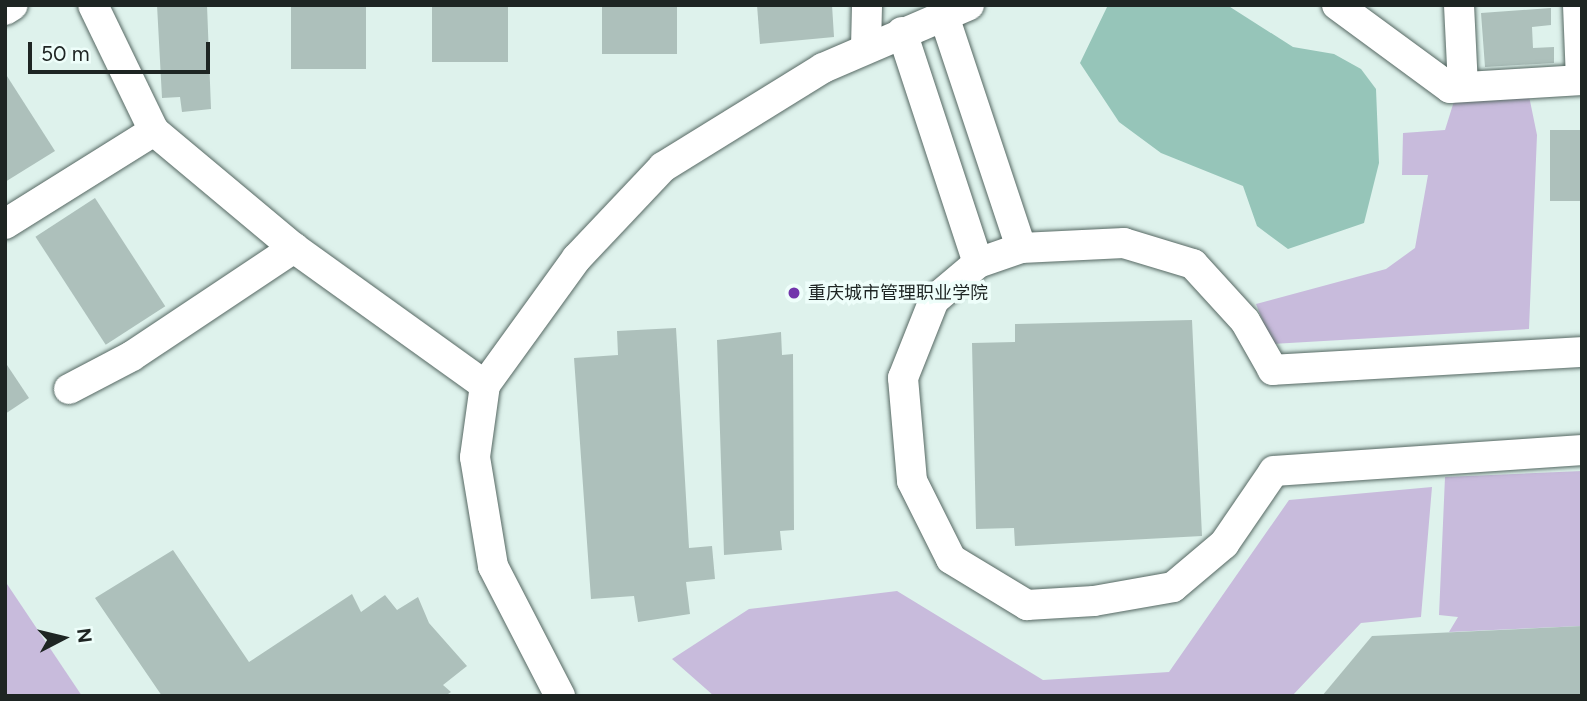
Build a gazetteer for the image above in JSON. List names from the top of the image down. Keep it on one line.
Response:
{"places":["重庆城市管理职业学院"],"scale_bar":"50 m","north":"right"}
